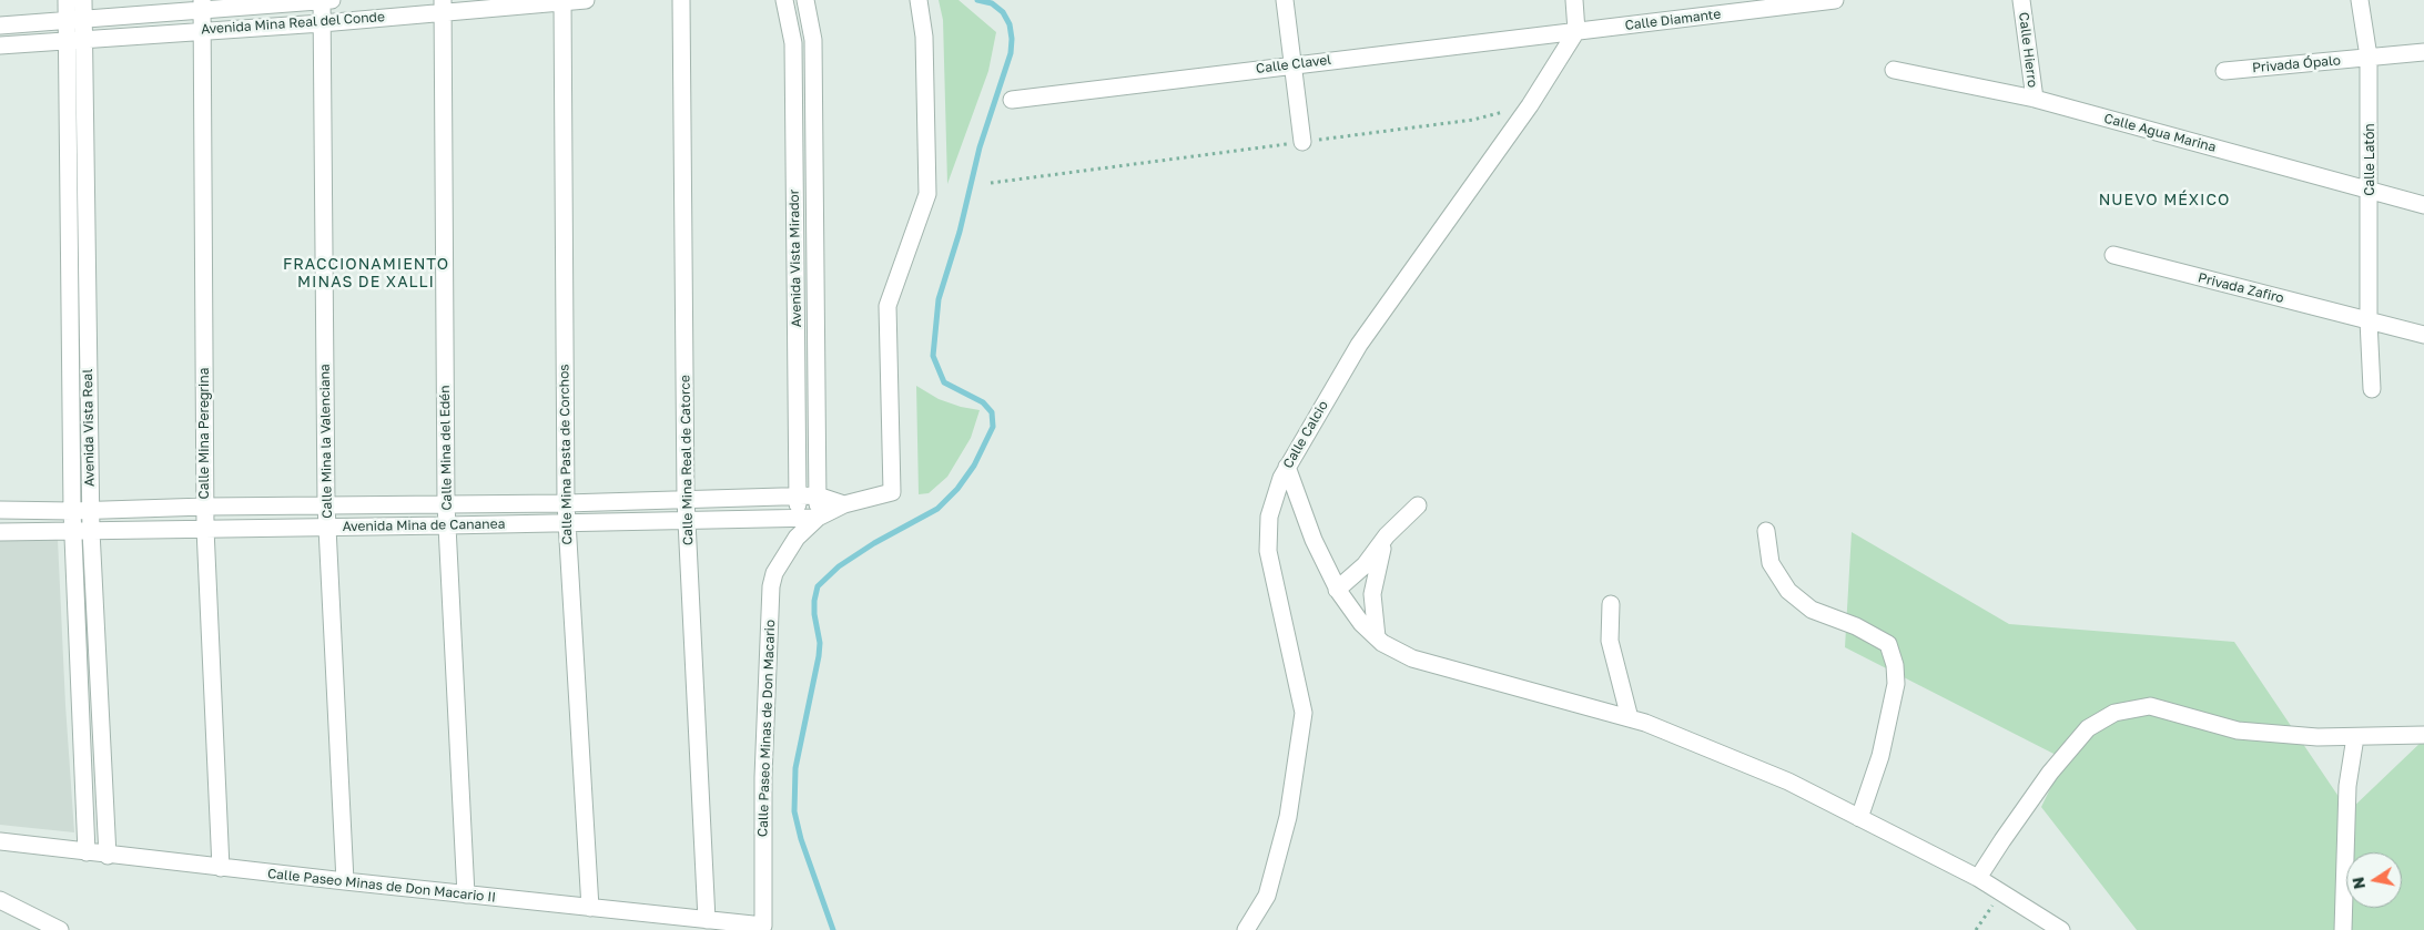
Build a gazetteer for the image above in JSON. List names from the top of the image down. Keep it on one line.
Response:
{"streets":{"street":["Calle Diamante","Avenida Mina Real del Conde","Calle Hierro","Calle Clavel","Privada Ópalo","Calle Agua Marina","Calle Latón","Avenida Vista Mirador","Privada Zafiro","Avenida Vista Real","Calle Mina Peregrina","Calle Calcio","Calle Mina la Valenciana","Calle Mina del Edén","Calle Mina Pasta de Corchos","Calle Mina Real de Catorce","Avenida Mina de Cananea","Calle Paseo Minas de Don Macario","Calle Paseo Minas de Don Macario II"]},"crossings":[["Calle Diamante","Calle Clavel"],["Calle Diamante","Calle Calcio"],["Avenida Mina Real del Conde","Avenida Vista Real"],["Avenida Mina Real del Conde","Calle Mina Peregrina"],["Avenida Mina Real del Conde","Calle Mina la Valenciana"],["Avenida Mina Real del Conde","Calle Mina del Edén"],["Avenida Mina Real del Conde","Calle Mina Pasta de Corchos"],["Calle Hierro","Calle Agua Marina"],["Calle Clavel","Calle Calcio"],["Privada Ópalo","Calle Latón"],["Calle Agua Marina","Calle Latón"],["Calle Latón","Privada Zafiro"],["Avenida Vista Mirador","Avenida Mina de Cananea"],["Avenida Vista Mirador","Calle Paseo Minas de Don Macario"],["Avenida Vista Real","Avenida Mina de Cananea"],["Avenida Vista Real","Calle Paseo Minas de Don Macario II"],["Calle Mina Peregrina","Avenida Mina de Cananea"],["Calle Mina Peregrina","Calle Paseo Minas de Don Macario II"],["Calle Mina la Valenciana","Avenida Mina de Cananea"],["Calle Mina la Valenciana","Calle Paseo Minas de Don Macario II"],["Calle Mina del Edén","Avenida Mina de Cananea"],["Calle Mina del Edén","Calle Paseo Minas de Don Macario II"],["Calle Mina Pasta de Corchos","Avenida Mina de Cananea"],["Calle Mina Pasta de Corchos","Calle Paseo Minas de Don Macario II"],["Calle Mina Real de Catorce","Avenida Mina de Cananea"],["Calle Mina Real de Catorce","Calle Paseo Minas de Don Macario II"],["Avenida Mina de Cananea","Calle Paseo Minas de Don Macario"],["Calle Paseo Minas de Don Macario","Calle Paseo Minas de Don Macario II"]],"districts":["NUEVO MÉXICO","FRACCIONAMIENTO MINAS DE XALLI"],"north":"left"}
